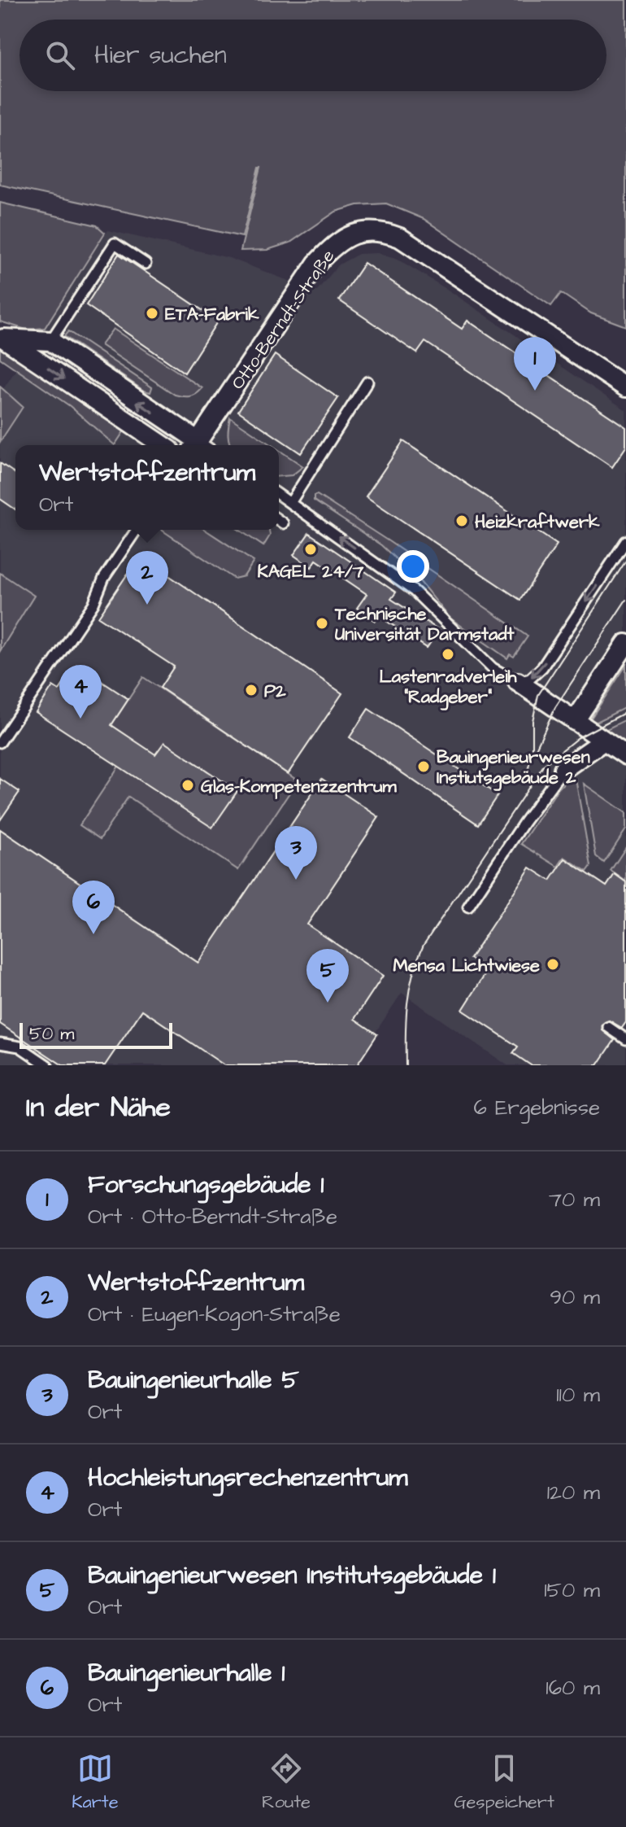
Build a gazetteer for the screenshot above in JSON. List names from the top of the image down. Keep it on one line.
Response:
{"streets":{"street":["Otto-Berndt-Straße"]},"places":["ETA-Fabrik","Heizkraftwerk","KAGEL 24/7","Technische Universität Darmstadt","Lastenradverleih \"Radgeber\"","P2","Bauingenieurwesen Instiutsgebäude 2","Glas-Kompetenzzentrum","Mensa Lichtwiese"],"scale_bar":"50 m","page":{"search":"Hier suchen","pins":["1","2","4","3","6","5"],"popup":["Wertstoffzentrum","Ort"],"scale":"50 m","heading":["In der Nähe","6 Ergebnisse"],"list":[{"mark":"1","name":"Forschungsgebäude 1","note":"Ort · Otto-Berndt-Straße","value":"70 m"},{"mark":"2","name":"Wertstoffzentrum","note":"Ort · Eugen-Kogon-Straße","value":"90 m"},{"mark":"3","name":"Bauingenieurhalle 5","note":"Ort","value":"110 m"},{"mark":"4","name":"Hochleistungsrechenzentrum","note":"Ort","value":"120 m"},{"mark":"5","name":"Bauingenieurwesen Institutsgebäude 1","note":"Ort","value":"150 m"},{"mark":"6","name":"Bauingenieurhalle 1","note":"Ort","value":"160 m"}],"nav":["Karte","Route","Gespeichert"]}}
